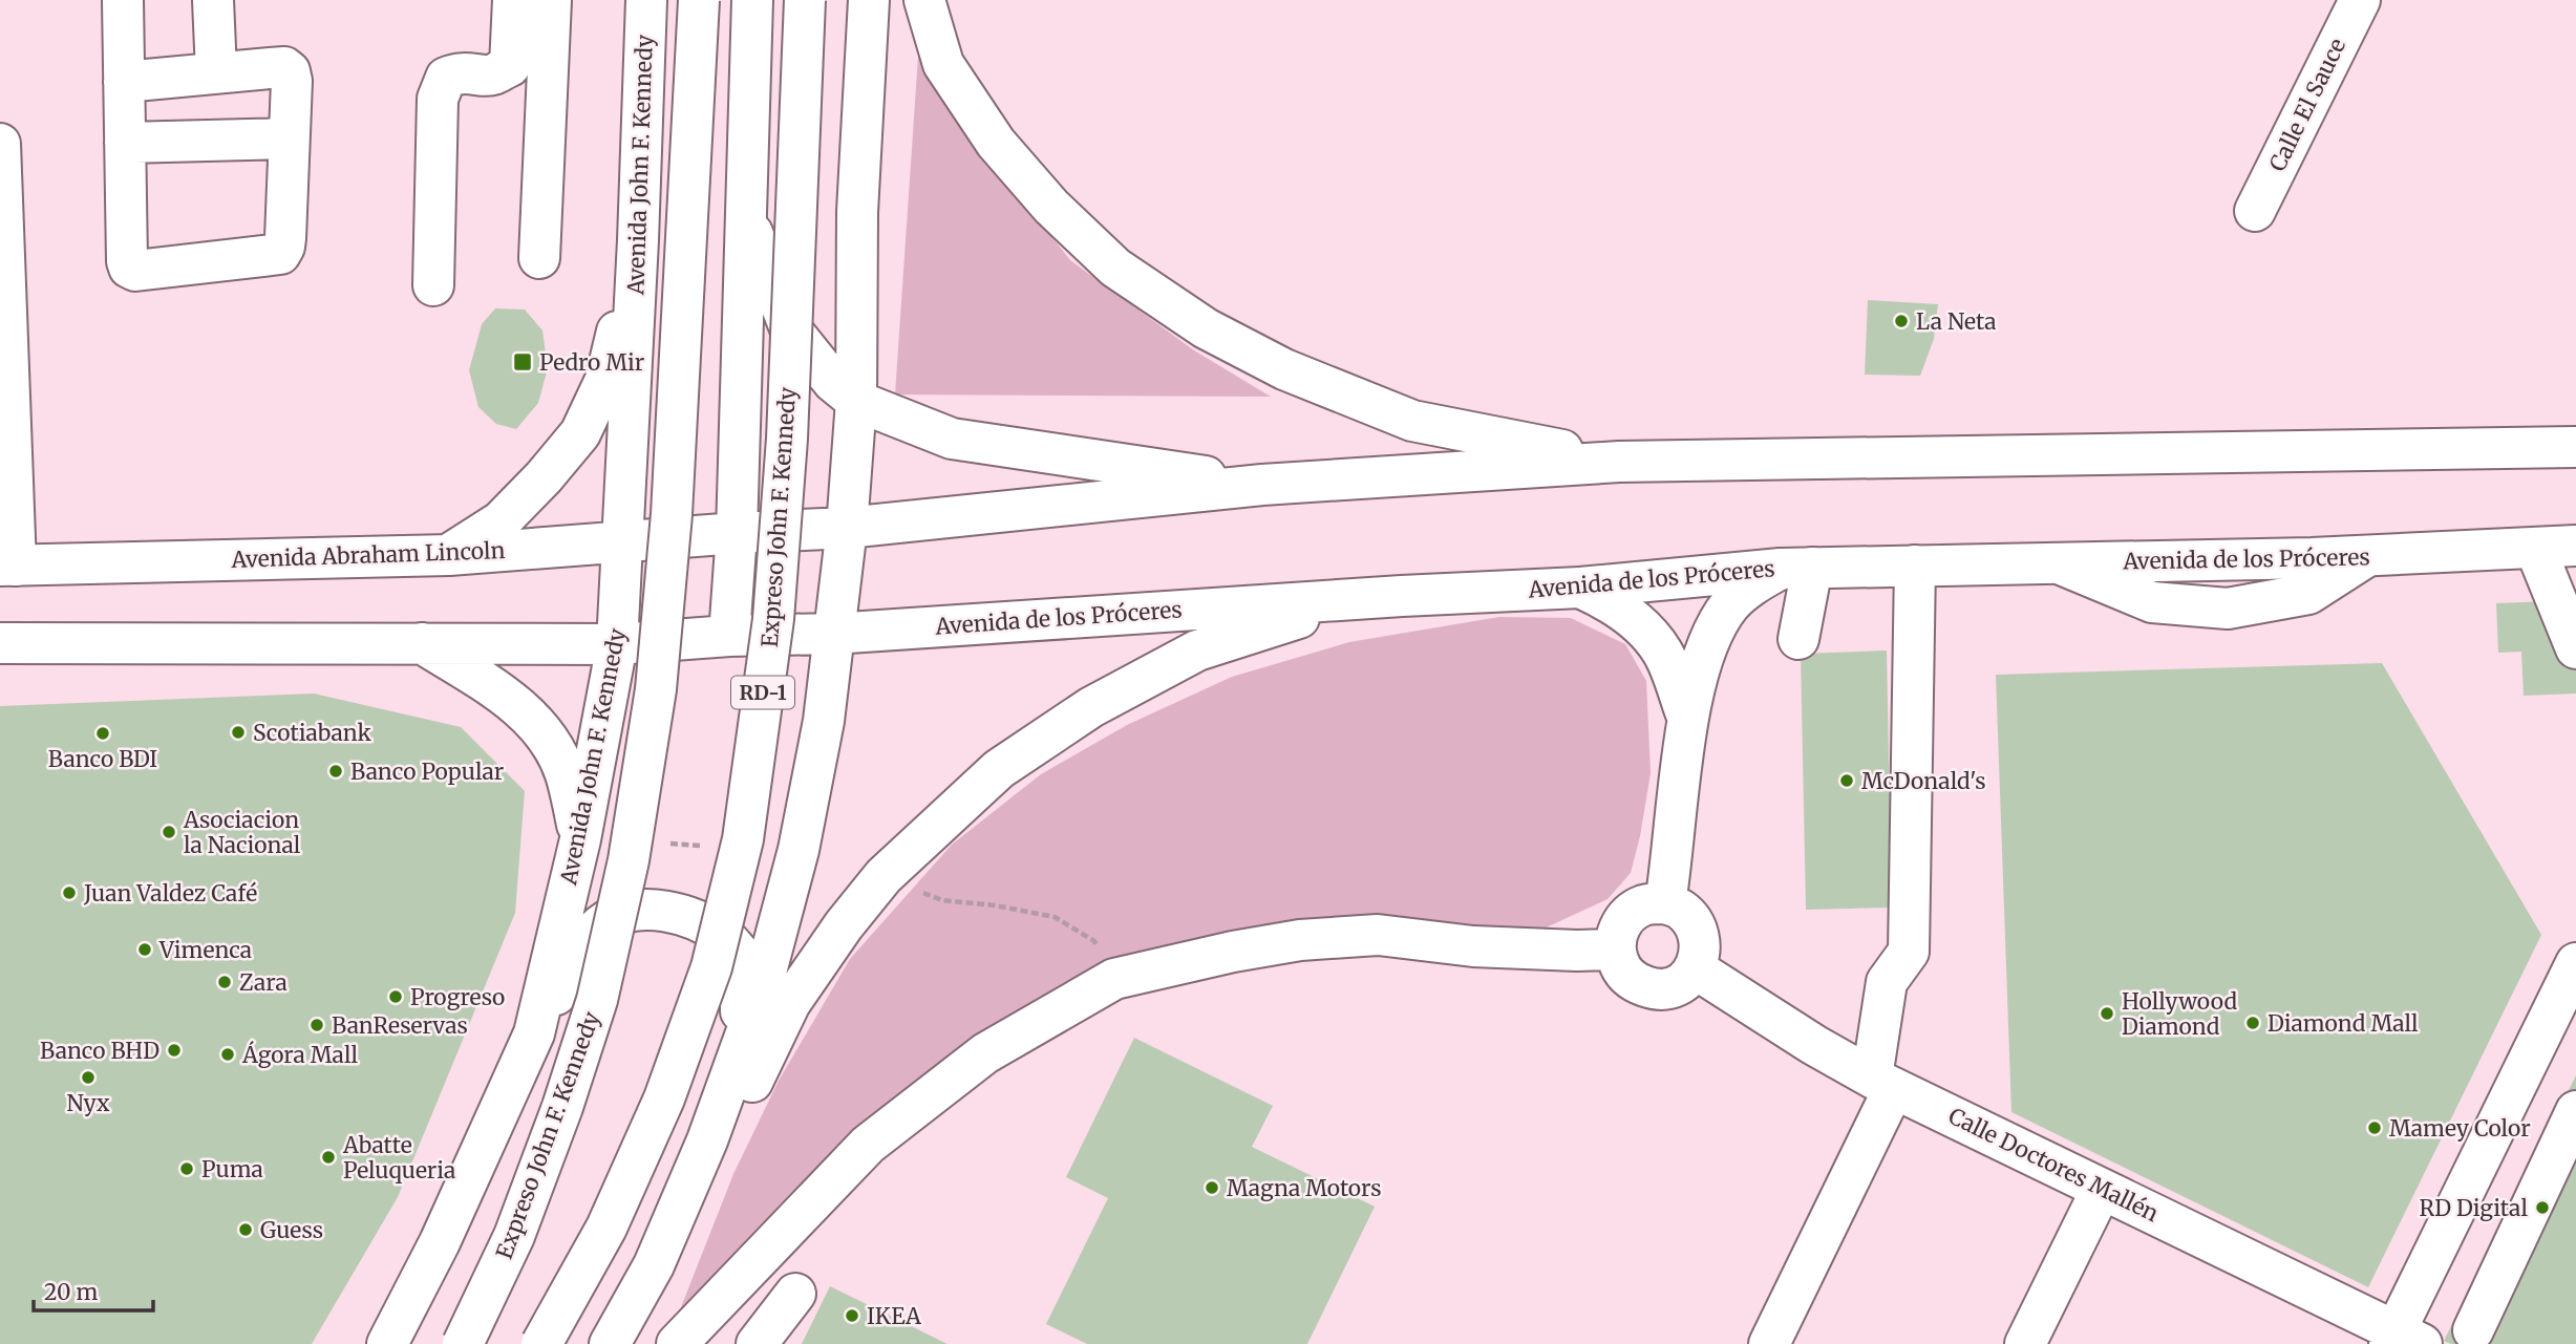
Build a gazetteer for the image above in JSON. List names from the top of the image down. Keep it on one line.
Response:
{"streets":{"main road":["Calle El Sauce","Avenida John F. Kennedy","Expreso John F. Kennedy","Avenida Abraham Lincoln","Avenida de los Próceres","RD-1","Calle Doctores Mallén"]},"crossings":[["Avenida John F. Kennedy","Avenida Abraham Lincoln"],["Avenida de los Próceres","RD-1"]],"places":{"other":["La Neta","Scotiabank","Banco BDI","Banco Popular","McDonald's","Asociacion la Nacional","Juan Valdez Café","Vimenca","Zara","Progreso","Hollywood Diamond","Diamond Mall","BanReservas","Banco BHD","Ágora Mall","Nyx","Mamey Color","Abatte Peluqueria","Puma","Magna Motors","RD Digital","Guess","IKEA"],"transit":["Pedro Mir"]},"scale_bar":"20 m"}
